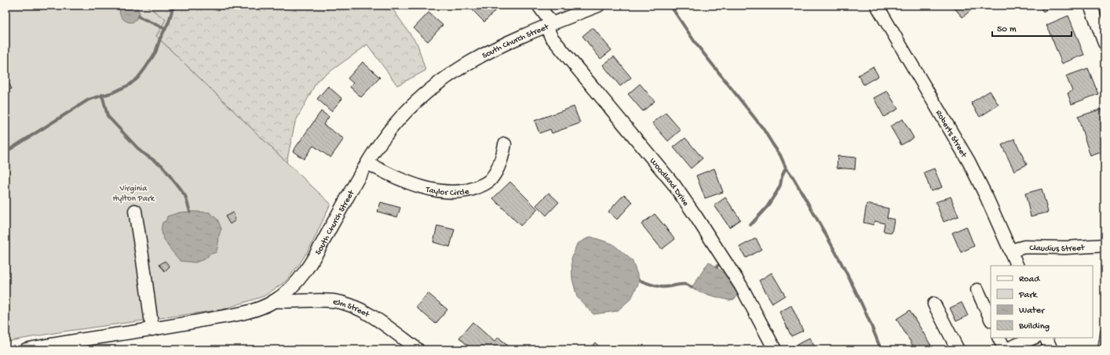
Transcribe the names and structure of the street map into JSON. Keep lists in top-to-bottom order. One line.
{"streets":{"street":["South Church Street","Roberts Street","Woodland Drive","Taylor Circle","Claudius Street","Elm Street"]},"crossings":[["South Church Street","Woodland Drive"],["South Church Street","Taylor Circle"],["South Church Street","Elm Street"],["Roberts Street","Claudius Street"]],"parks":["Virginia Hylton Park"],"legend":["Road","Park","Water","Building"],"scale_bar":"50 m"}
